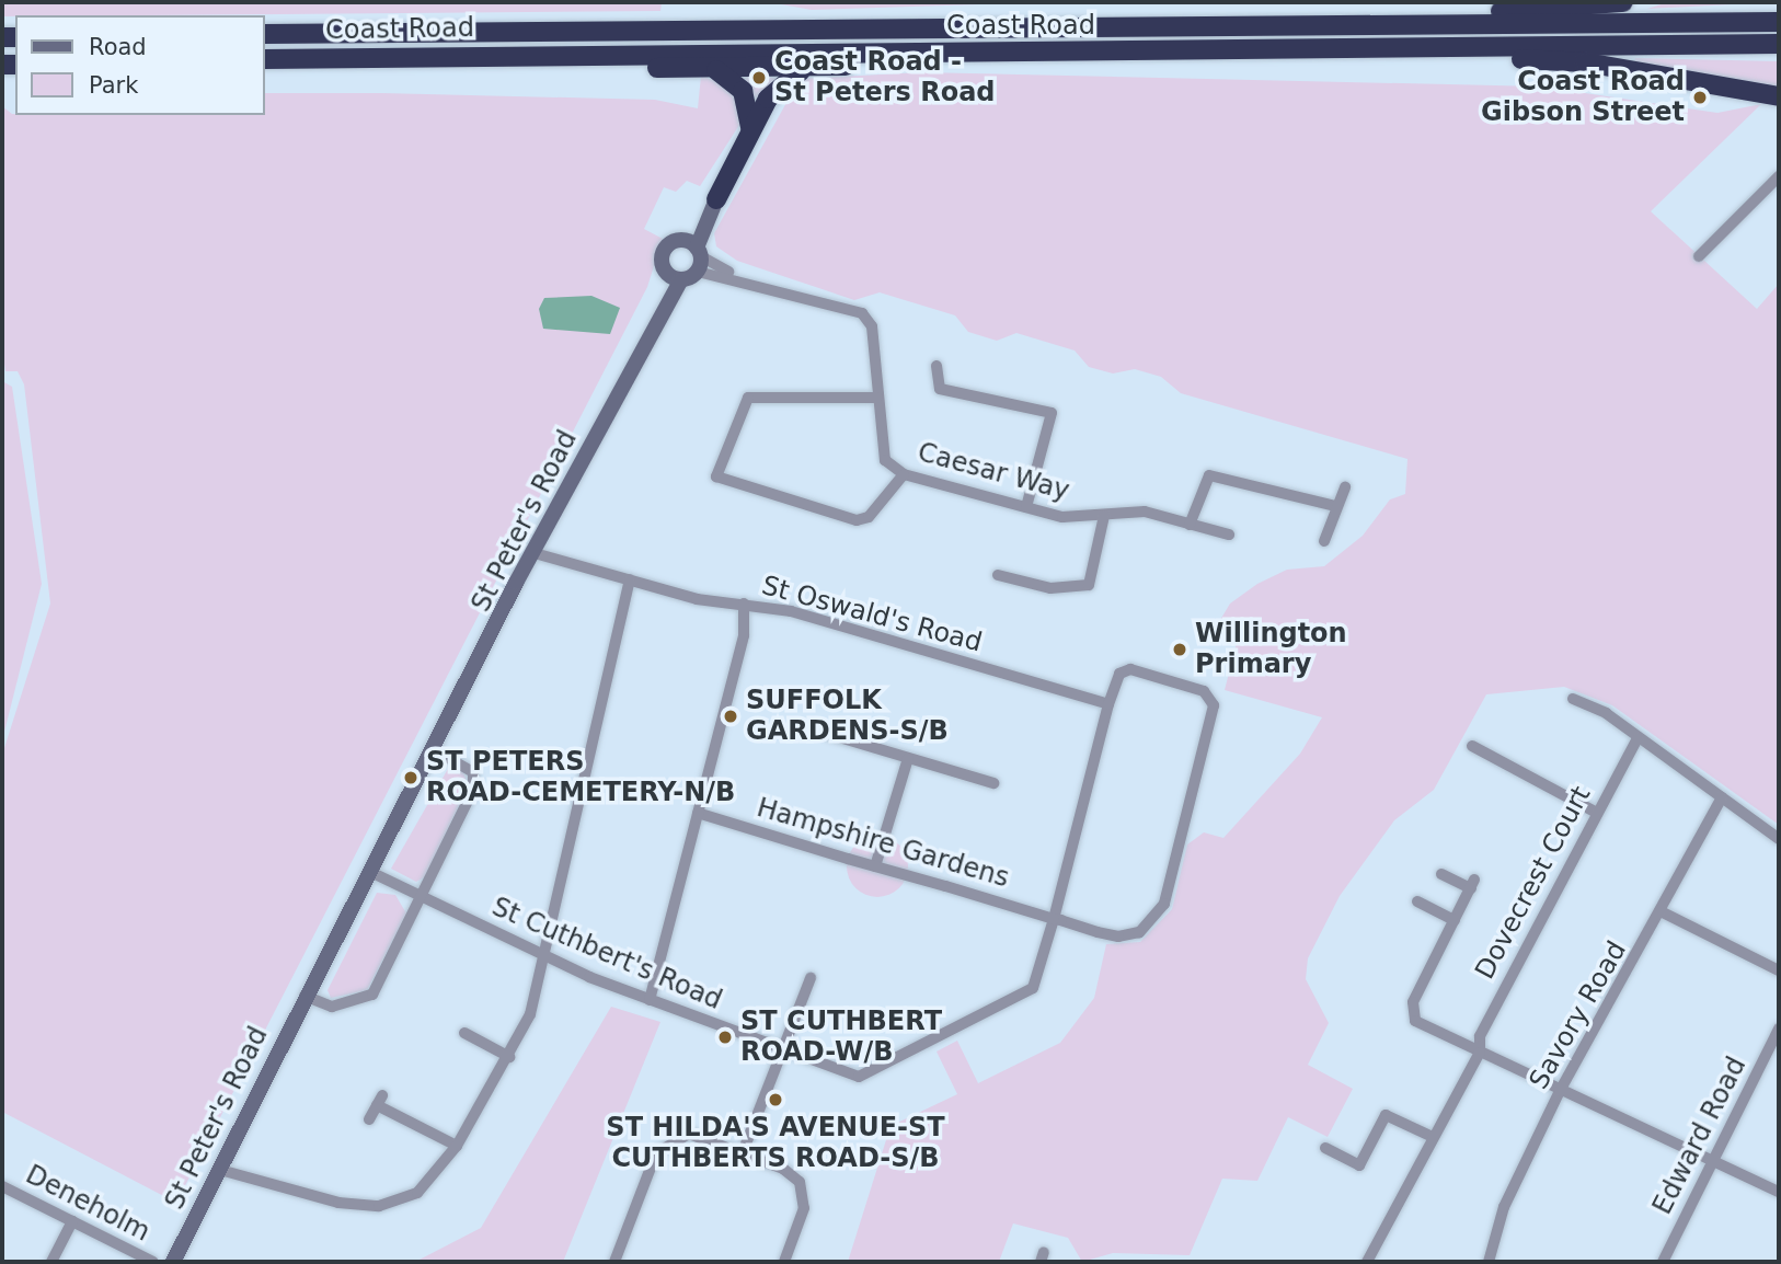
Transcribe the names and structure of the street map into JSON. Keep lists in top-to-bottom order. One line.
{"streets":{"highway":["Coast Road"],"street":["Caesar Way","St Peter's Road","St Oswald's Road","Hampshire Gardens","Dovecrest Court","St Cuthbert's Road","Savory Road","Edward Road","Deneholm"]},"crossings":[["Caesar Way","St Peter's Road"],["St Peter's Road","St Oswald's Road"],["St Peter's Road","St Cuthbert's Road"],["St Oswald's Road","St Cuthbert's Road"],["Hampshire Gardens","St Cuthbert's Road"]],"places":["Coast Road - St Peters Road","Coast Road Gibson Street","Willington Primary","SUFFOLK GARDENS-S/B","ST PETERS ROAD-CEMETERY-N/B","ST CUTHBERT ROAD-W/B","ST HILDA'S AVENUE-ST CUTHBERTS ROAD-S/B"],"legend":["Road","Park"]}
